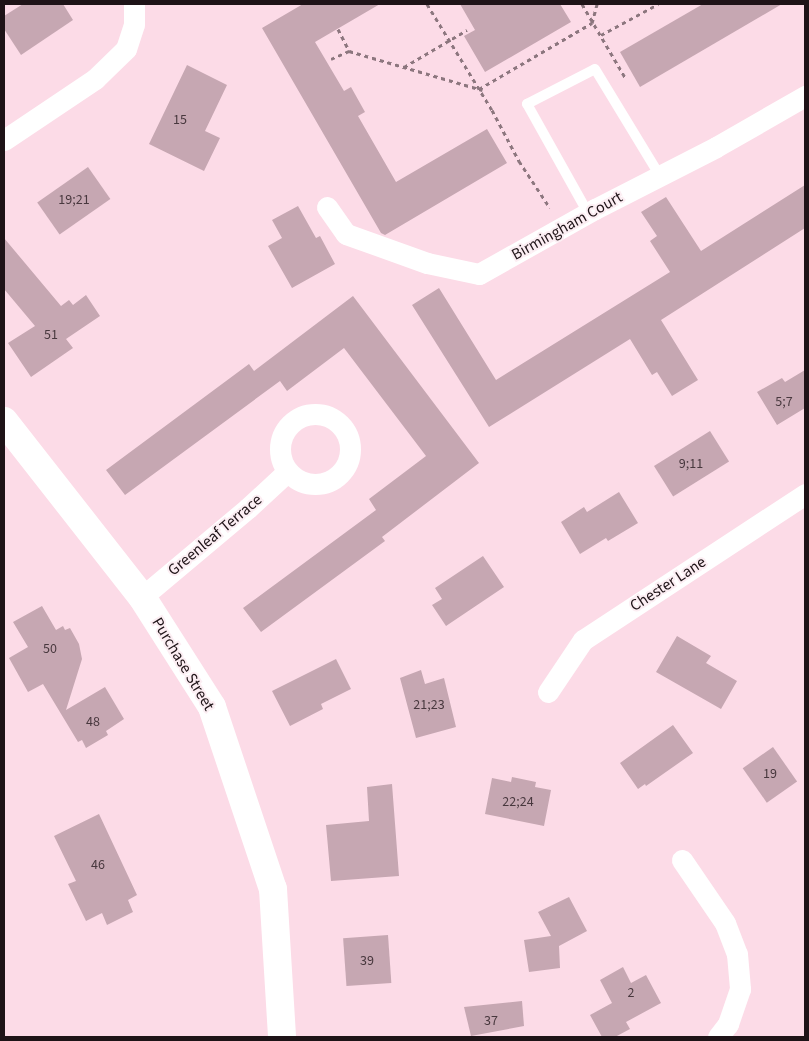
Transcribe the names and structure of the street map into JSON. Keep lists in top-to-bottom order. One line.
{"streets":{"main road":["Purchase Street"],"street":["Birmingham Court","Greenleaf Terrace","Chester Lane"]},"crossings":[["Greenleaf Terrace","Purchase Street"]],"house_numbers":["15","19;21","51","5;7","9;11","50","21;23","48","19","22;24","46","39","2","37"]}
